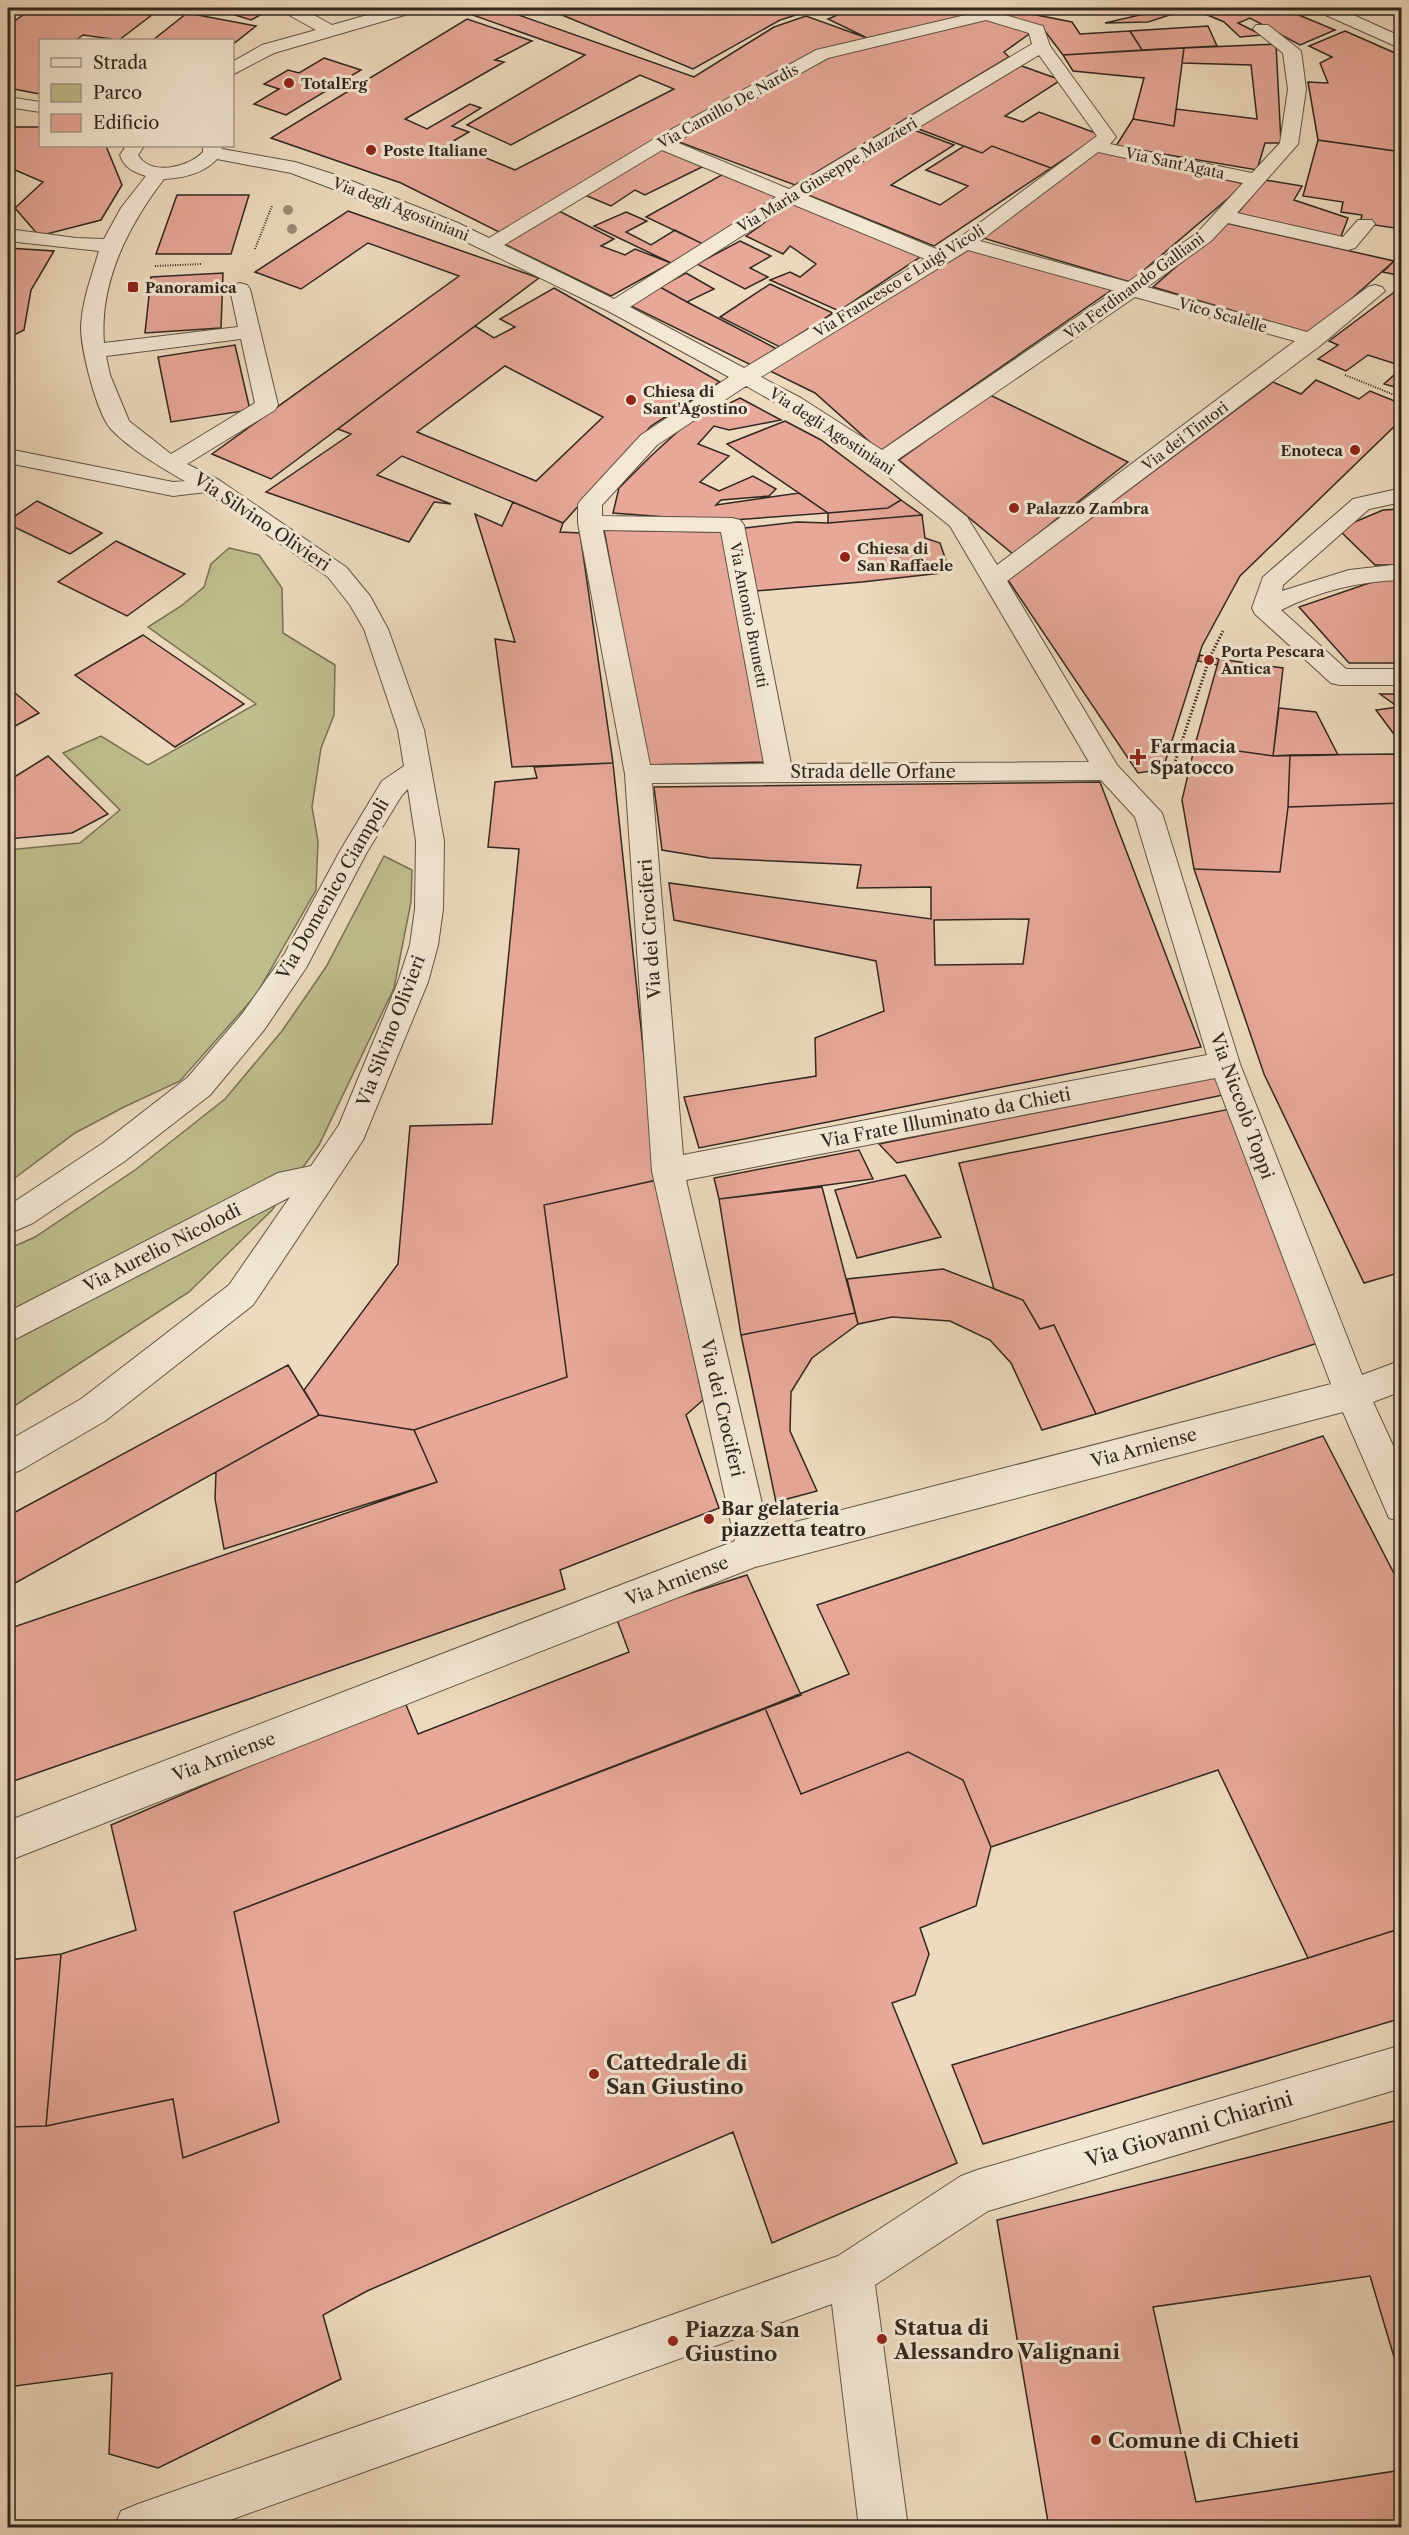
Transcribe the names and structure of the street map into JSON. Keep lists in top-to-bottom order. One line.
{"streets":{"street":["Via Camillo De Nardis","Via Sant'Agata","Via Maria Giuseppe Mazzieri","Via degli Agostiniani","Via Francesco e Luigi Vicoli","Via Ferdinando Galliani","Vico Scalelle","Via dei Tintori","Via Silvino Olivieri","Via Antonio Brunetti","Strada delle Orfane","Via Domenico Ciampoli","Via dei Crociferi","Via Niccolò Toppi","Via Frate Illuminato da Chieti","Via Aurelio Nicolodi","Via Arniense","Via Giovanni Chiarini"]},"crossings":[["Via Camillo De Nardis","Via Maria Giuseppe Mazzieri"],["Via Camillo De Nardis","Via degli Agostiniani"],["Via Sant'Agata","Via Francesco e Luigi Vicoli"],["Via Sant'Agata","Via Ferdinando Galliani"],["Via Maria Giuseppe Mazzieri","Via degli Agostiniani"],["Via degli Agostiniani","Via Francesco e Luigi Vicoli"],["Via degli Agostiniani","Via Ferdinando Galliani"],["Via degli Agostiniani","Via dei Tintori"],["Via degli Agostiniani","Strada delle Orfane"],["Via degli Agostiniani","Via dei Crociferi"],["Via degli Agostiniani","Via Niccolò Toppi"],["Via Francesco e Luigi Vicoli","Vico Scalelle"],["Via Francesco e Luigi Vicoli","Via dei Crociferi"],["Via Ferdinando Galliani","Vico Scalelle"],["Vico Scalelle","Via dei Tintori"],["Via Silvino Olivieri","Via Domenico Ciampoli"],["Via Silvino Olivieri","Via Aurelio Nicolodi"],["Via Antonio Brunetti","Strada delle Orfane"],["Via Antonio Brunetti","Via dei Crociferi"],["Strada delle Orfane","Via dei Crociferi"],["Via dei Crociferi","Via Frate Illuminato da Chieti"],["Via dei Crociferi","Via Arniense"],["Via Niccolò Toppi","Via Frate Illuminato da Chieti"],["Via Niccolò Toppi","Via Arniense"]],"places":{"other":["TotalErg","Poste Italiane","Chiesa di Sant'Agostino","Enoteca","Palazzo Zambra","Chiesa di San Raffaele","Porta Pescara Antica","Bar gelateria piazzetta teatro","Cattedrale di San Giustino","Statua di Alessandro Valignani","Piazza San Giustino","Comune di Chieti"],"transit":["Panoramica"],"health":["Farmacia Spatocco"]},"legend":["Strada","Parco","Edificio"]}
